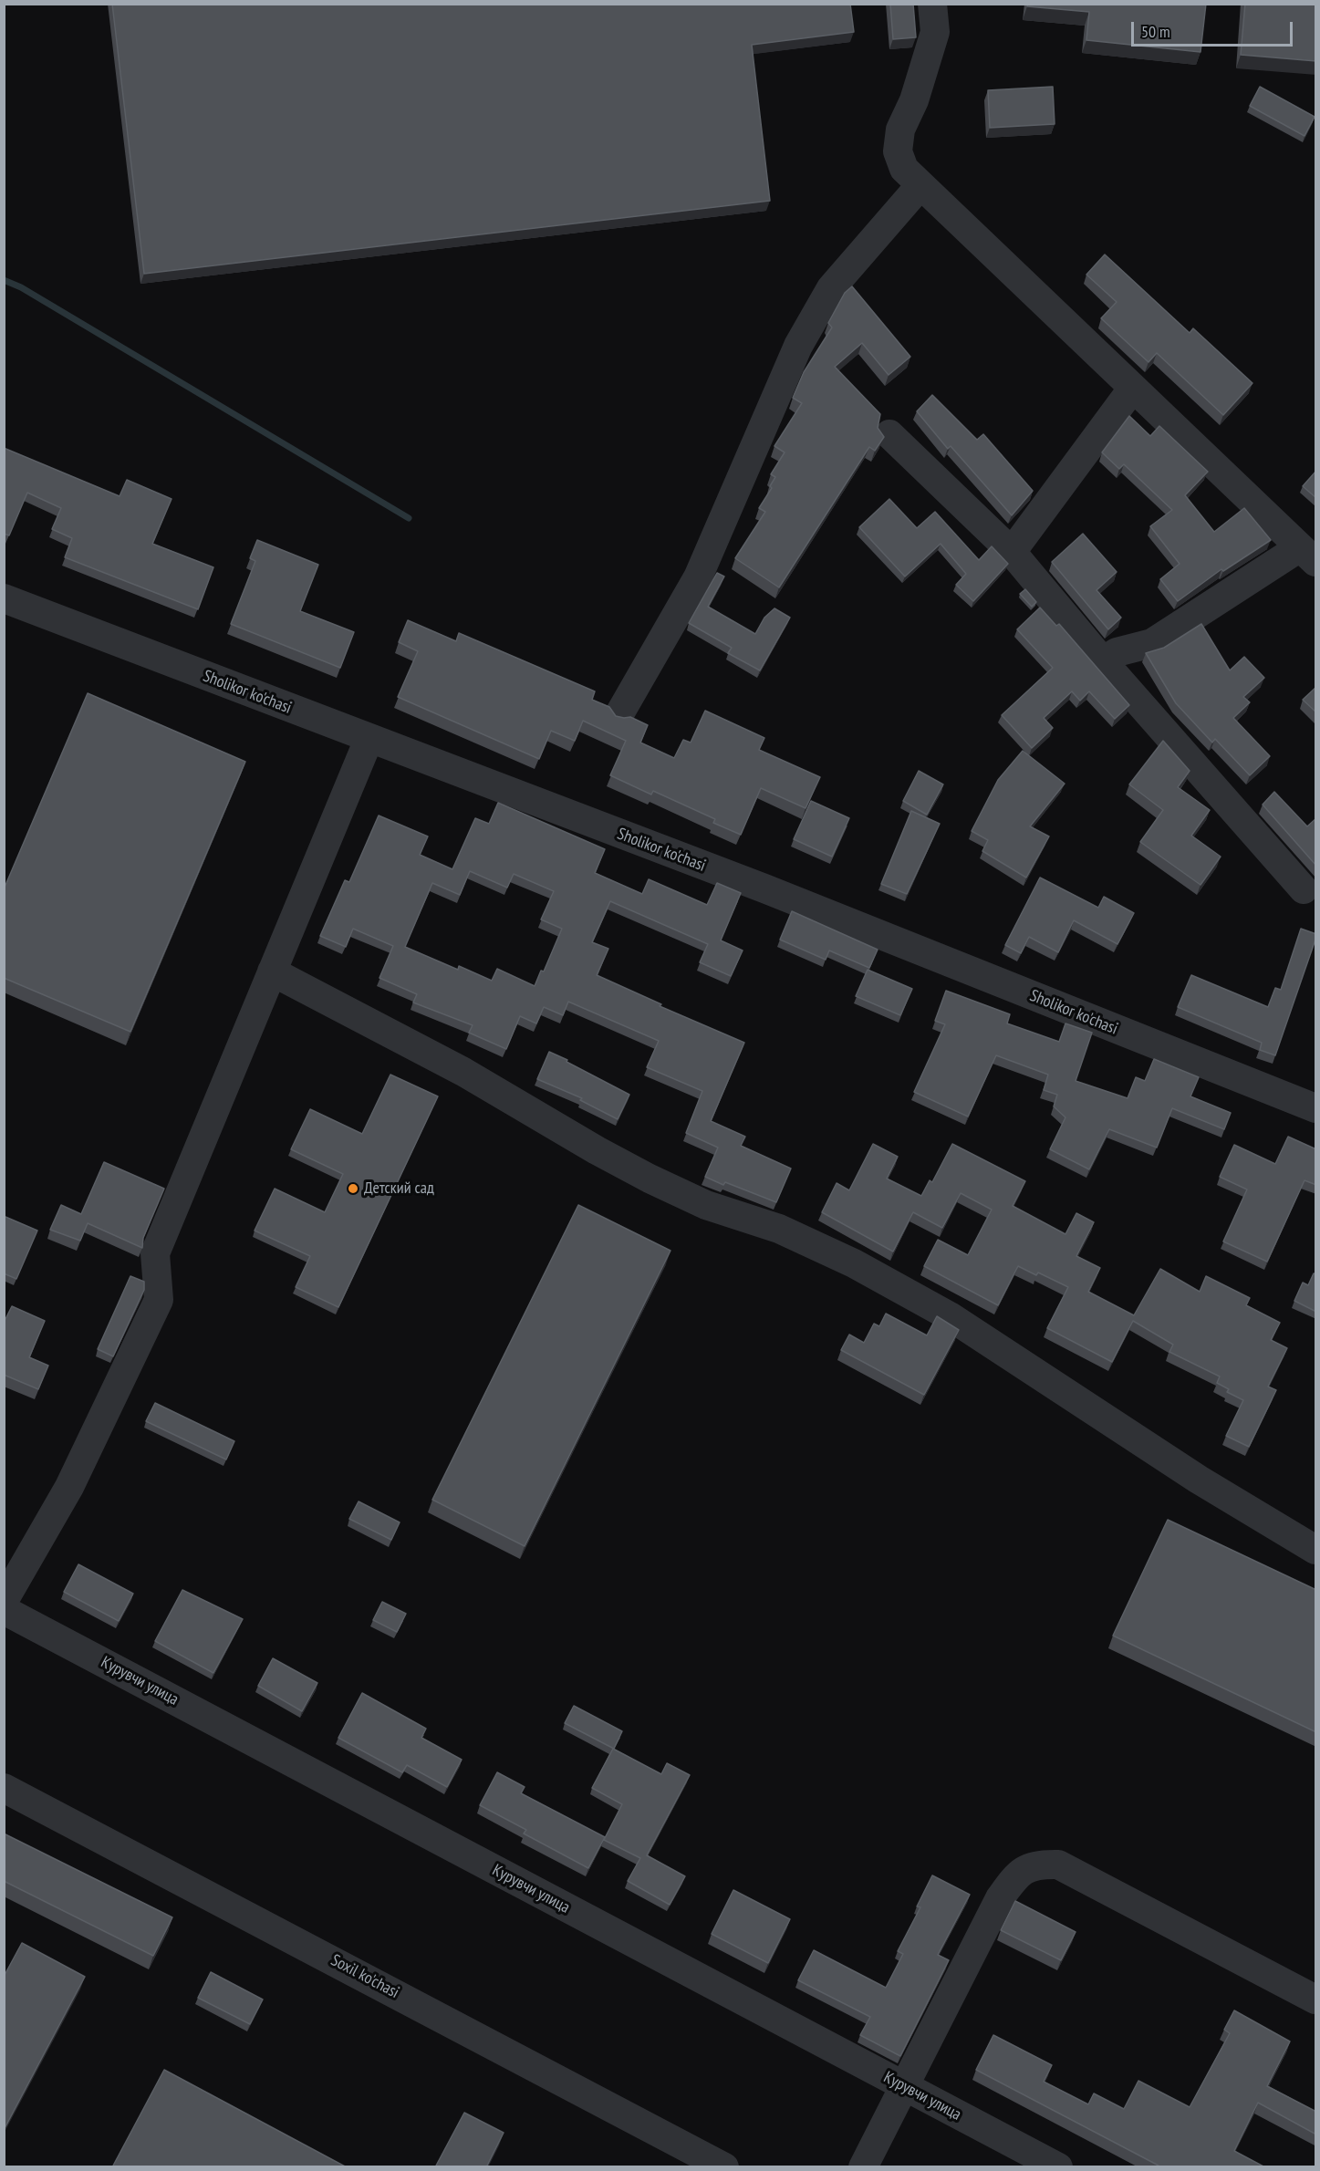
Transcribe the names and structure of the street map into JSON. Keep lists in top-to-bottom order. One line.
{"streets":{"street":["Sholikor ko'chasi","Курувчи улица","Soxil ko'chasi"]},"places":["Детский сад"],"scale_bar":"50 m"}
